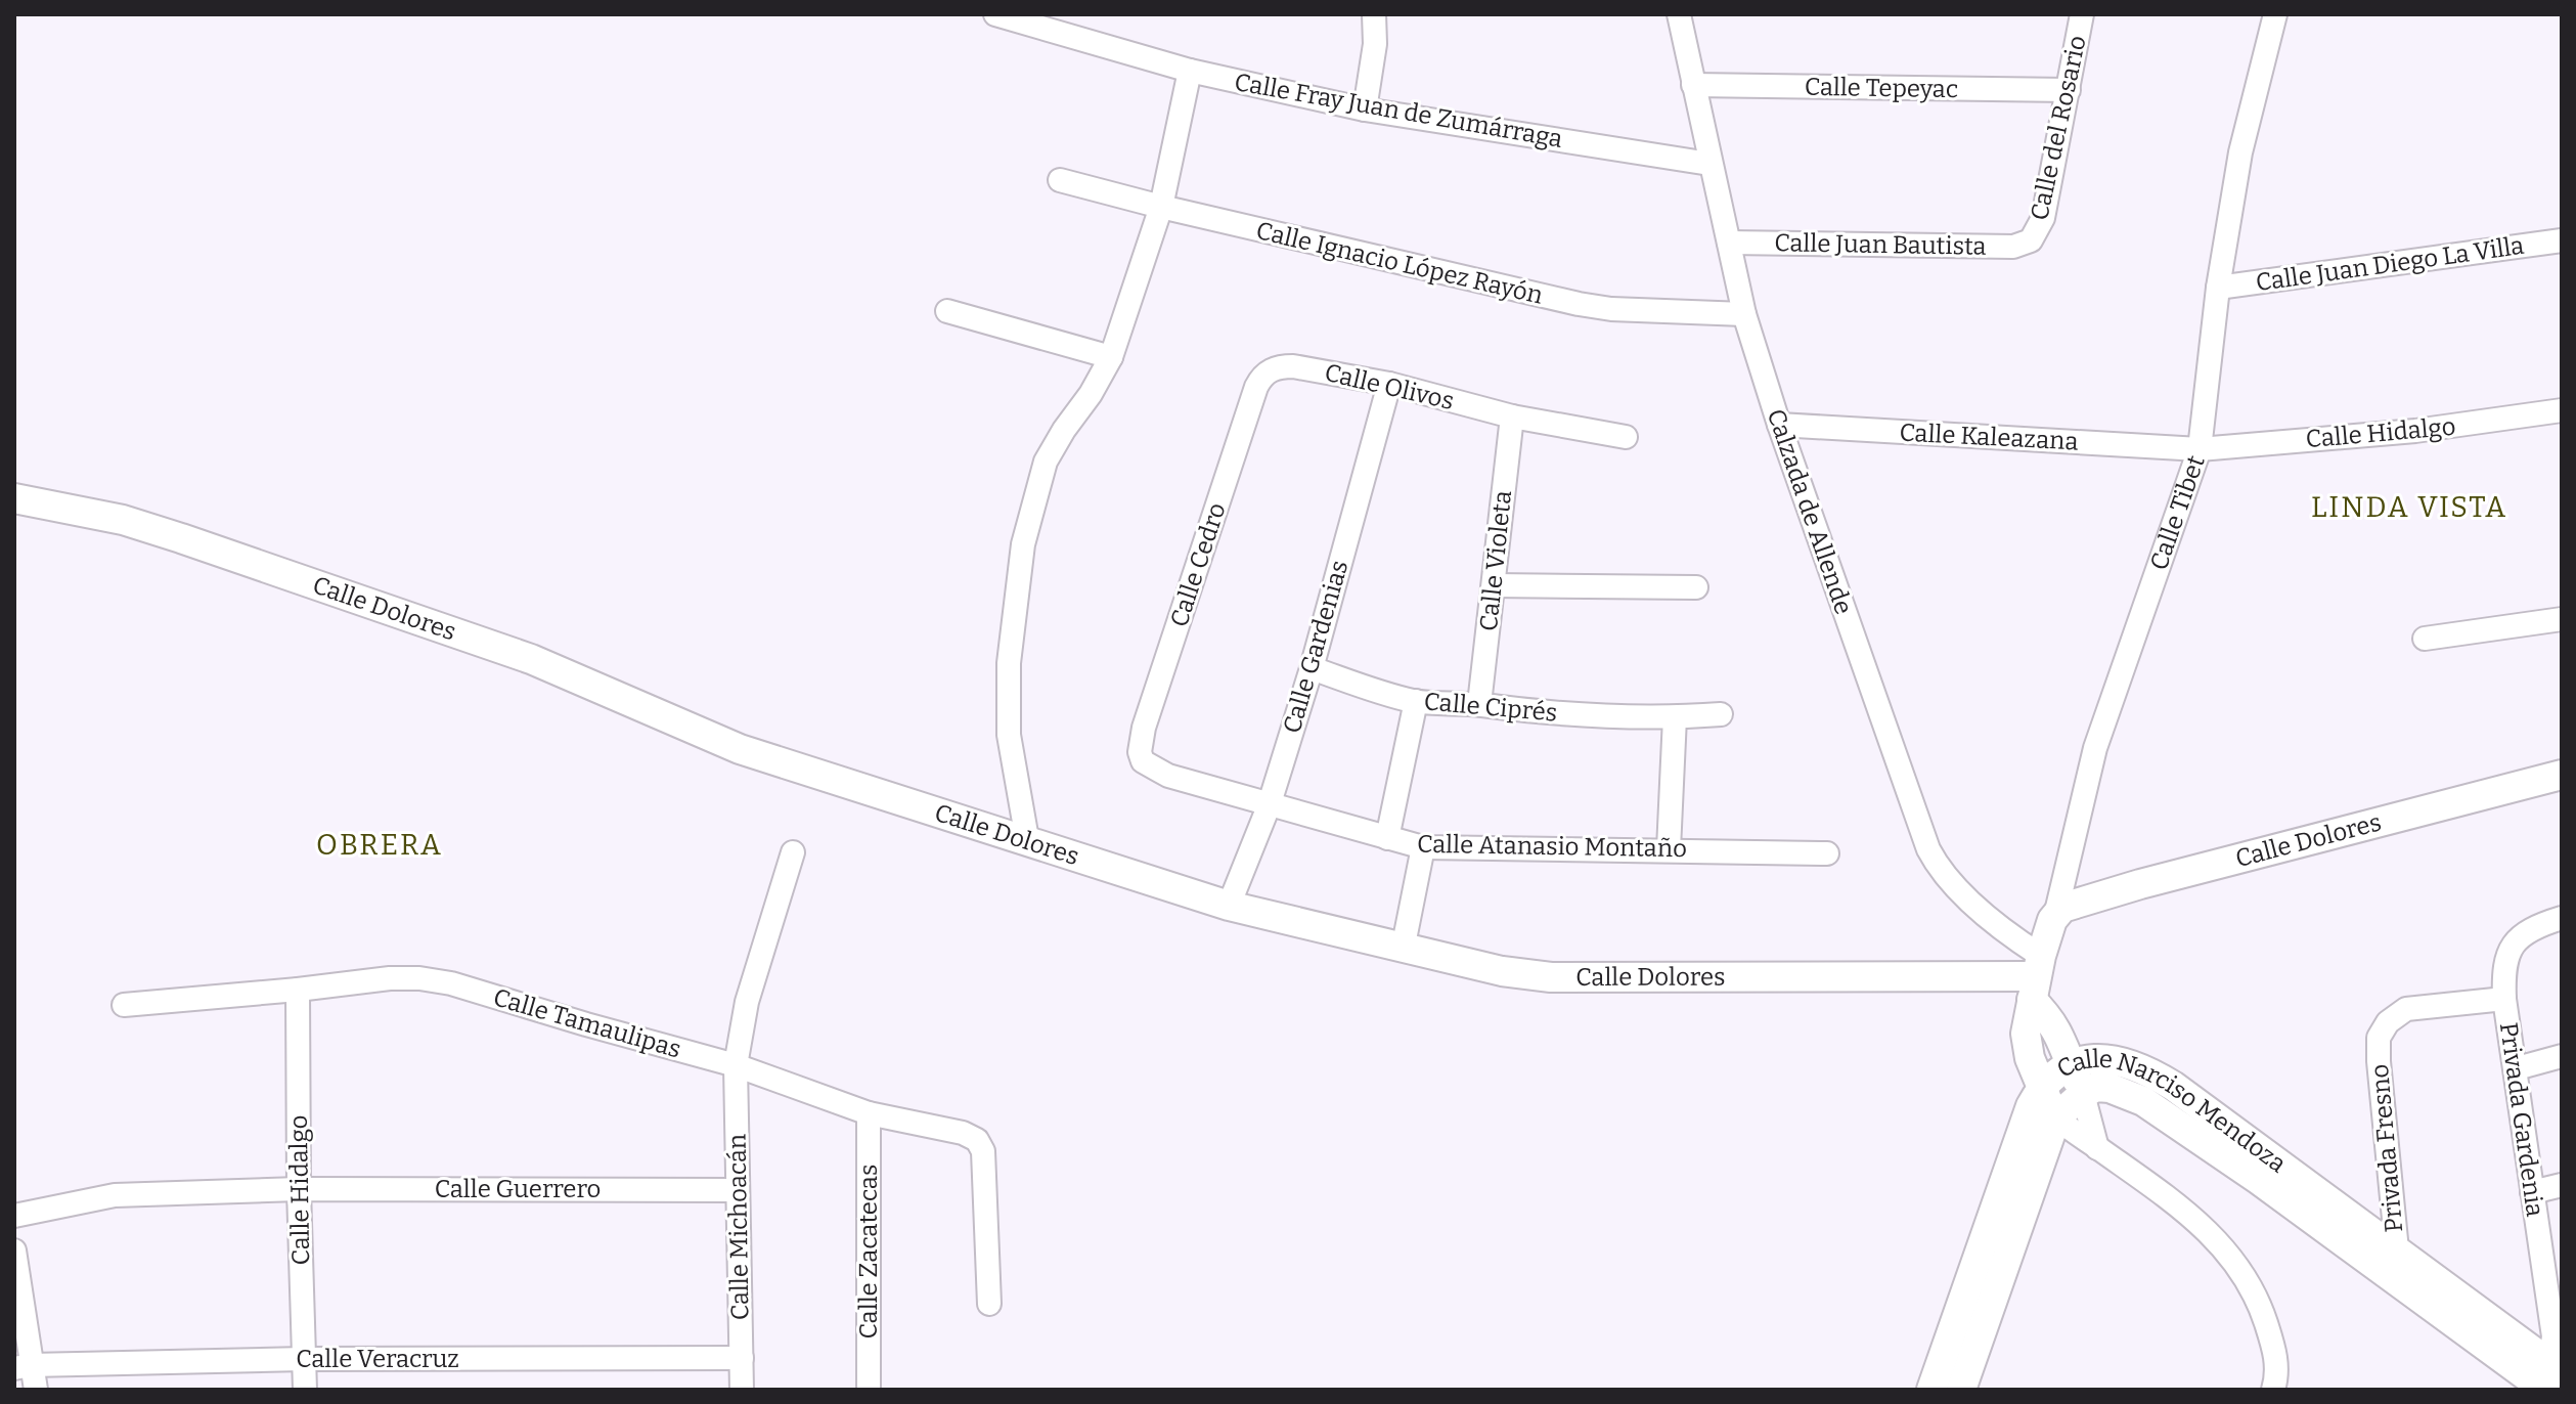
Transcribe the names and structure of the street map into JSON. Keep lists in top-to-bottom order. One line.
{"streets":{"street":["Calle Tepeyac","Calle Fray Juan de Zumárraga","Calle del Rosario","Calle Juan Bautista","Calle Ignacio López Rayón","Calle Juan Diego La Villa","Calle Olivos","Calle Hidalgo","Calle Kaleazana","Calzada de Allende","Calle Tibet","Calle Violeta","Calle Cedro","Calle Dolores","Calle Gardenias","Calle Ciprés","Calle Atanasio Montaño","Calle Tamaulipas","Privada Gardenia","Calle Narciso Mendoza","Privada Fresno","Calle Guerrero","Calle Michoacán","Calle Zacatecas","Calle Veracruz"]},"crossings":[["Calle Tepeyac","Calle del Rosario"],["Calle Tepeyac","Calzada de Allende"],["Calle Fray Juan de Zumárraga","Calzada de Allende"],["Calle del Rosario","Calle Juan Bautista"],["Calle Juan Bautista","Calzada de Allende"],["Calle Ignacio López Rayón","Calzada de Allende"],["Calle Juan Diego La Villa","Calle Tibet"],["Calle Olivos","Calle Violeta"],["Calle Olivos","Calle Cedro"],["Calle Olivos","Calle Gardenias"],["Calle Hidalgo","Calle Kaleazana"],["Calle Hidalgo","Calle Tibet"],["Calle Hidalgo","Calle Tamaulipas"],["Calle Hidalgo","Calle Guerrero"],["Calle Hidalgo","Calle Veracruz"],["Calle Kaleazana","Calzada de Allende"],["Calle Kaleazana","Calle Tibet"],["Calzada de Allende","Calle Tibet"],["Calzada de Allende","Calle Dolores"],["Calle Tibet","Calle Dolores"],["Calle Tibet","Calle Narciso Mendoza"],["Calle Violeta","Calle Ciprés"],["Calle Cedro","Calle Atanasio Montaño"],["Calle Dolores","Calle Gardenias"],["Calle Gardenias","Calle Ciprés"],["Calle Gardenias","Calle Atanasio Montaño"],["Calle Tamaulipas","Calle Michoacán"],["Calle Tamaulipas","Calle Zacatecas"],["Privada Gardenia","Calle Narciso Mendoza"],["Privada Gardenia","Privada Fresno"],["Calle Narciso Mendoza","Privada Fresno"],["Calle Guerrero","Calle Michoacán"],["Calle Michoacán","Calle Veracruz"]],"districts":["LINDA VISTA","OBRERA"]}
